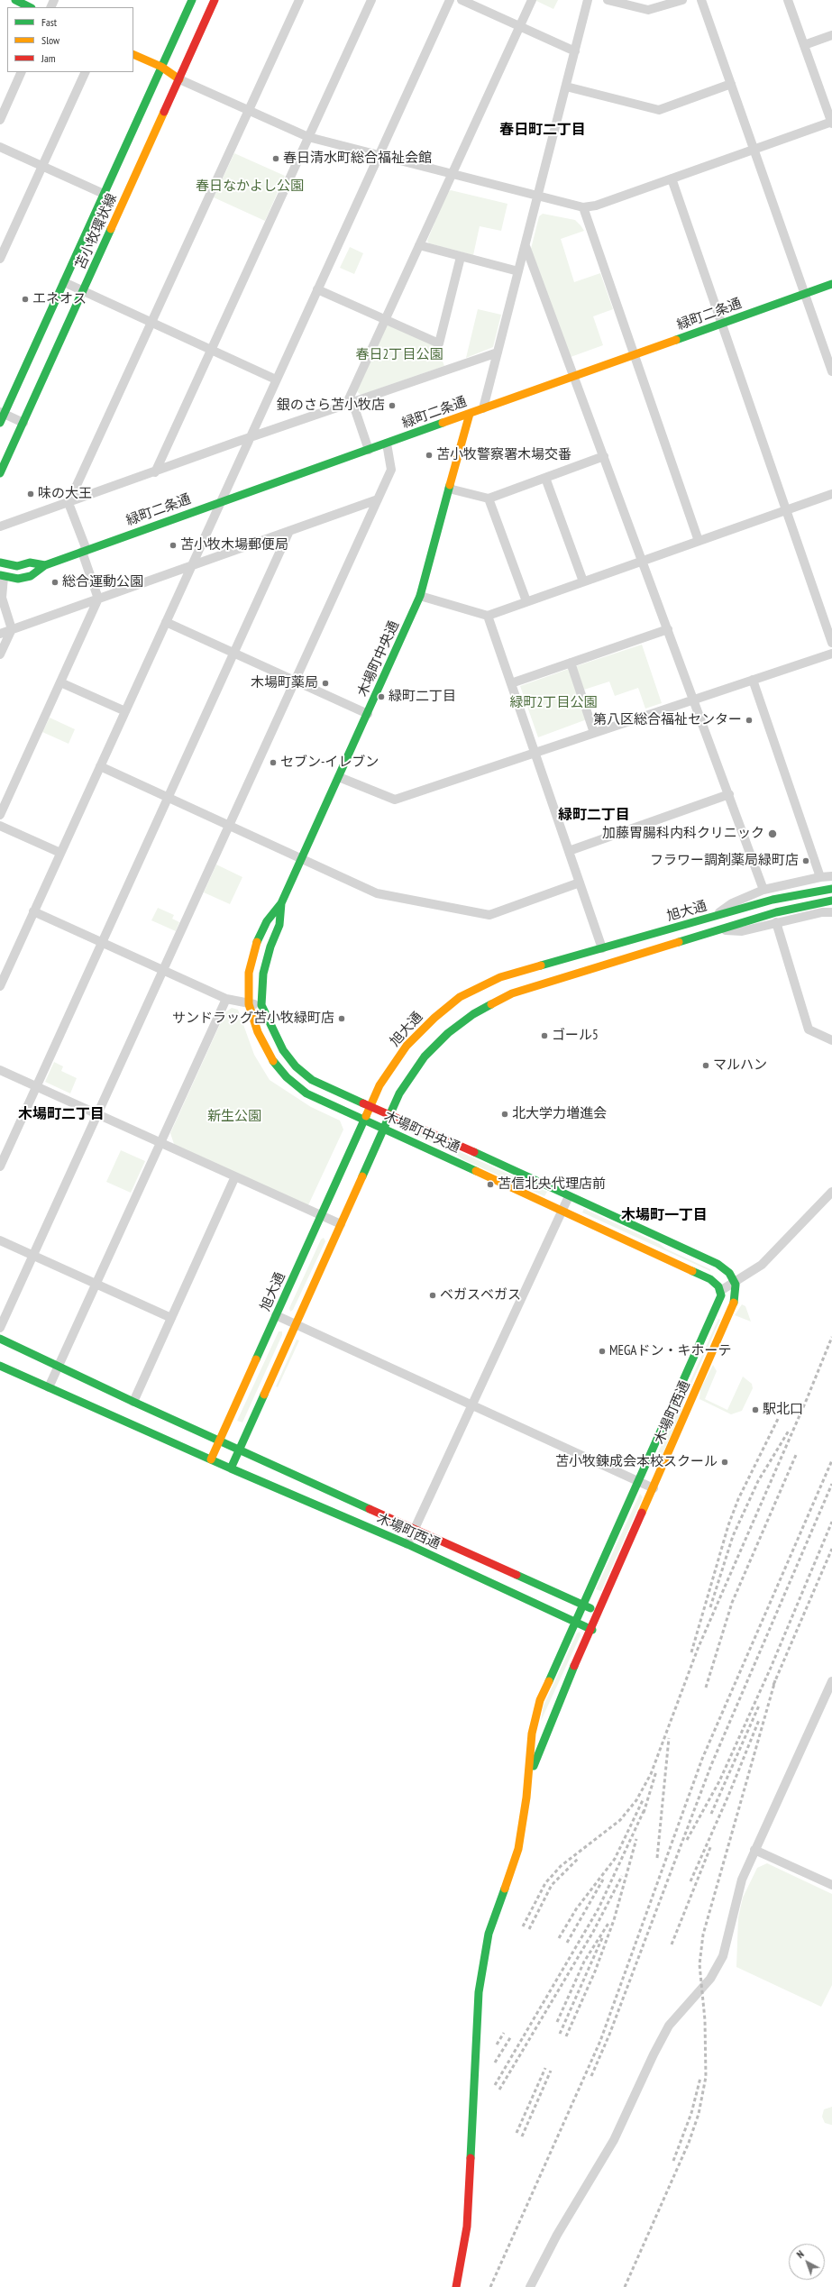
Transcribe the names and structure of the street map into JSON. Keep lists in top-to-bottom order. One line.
{"streets":{"street":["苫小牧環状線","緑町二条通","木場町中央通","旭大通","木場町西通"]},"crossings":[["緑町二条通","木場町中央通"],["木場町中央通","旭大通"],["木場町中央通","木場町西通"],["旭大通","木場町西通"]],"districts":["春日町二丁目","緑町二丁目","木場町二丁目","木場町一丁目"],"parks":["春日なかよし公園","春日2丁目公園","緑町2丁目公園","新生公園"],"places":["春日清水町総合福祉会館","エネオス","銀のさら苫小牧店","苫小牧警察署木場交番","味の大王","苫小牧木場郵便局","総合運動公園","木場町薬局","緑町二丁目","第八区総合福祉センター","セブン-イレブン","加藤胃腸科内科クリニック","フラワー調剤薬局緑町店","サンドラッグ苫小牧緑町店","ゴール5","マルハン","北大学力増進会","苫信北央代理店前","ベガスベガス","MEGAドン・キホーテ","駅北口","苫小牧錬成会本校スクール"],"legend":["Fast","Slow","Jam"],"north":"top left"}
